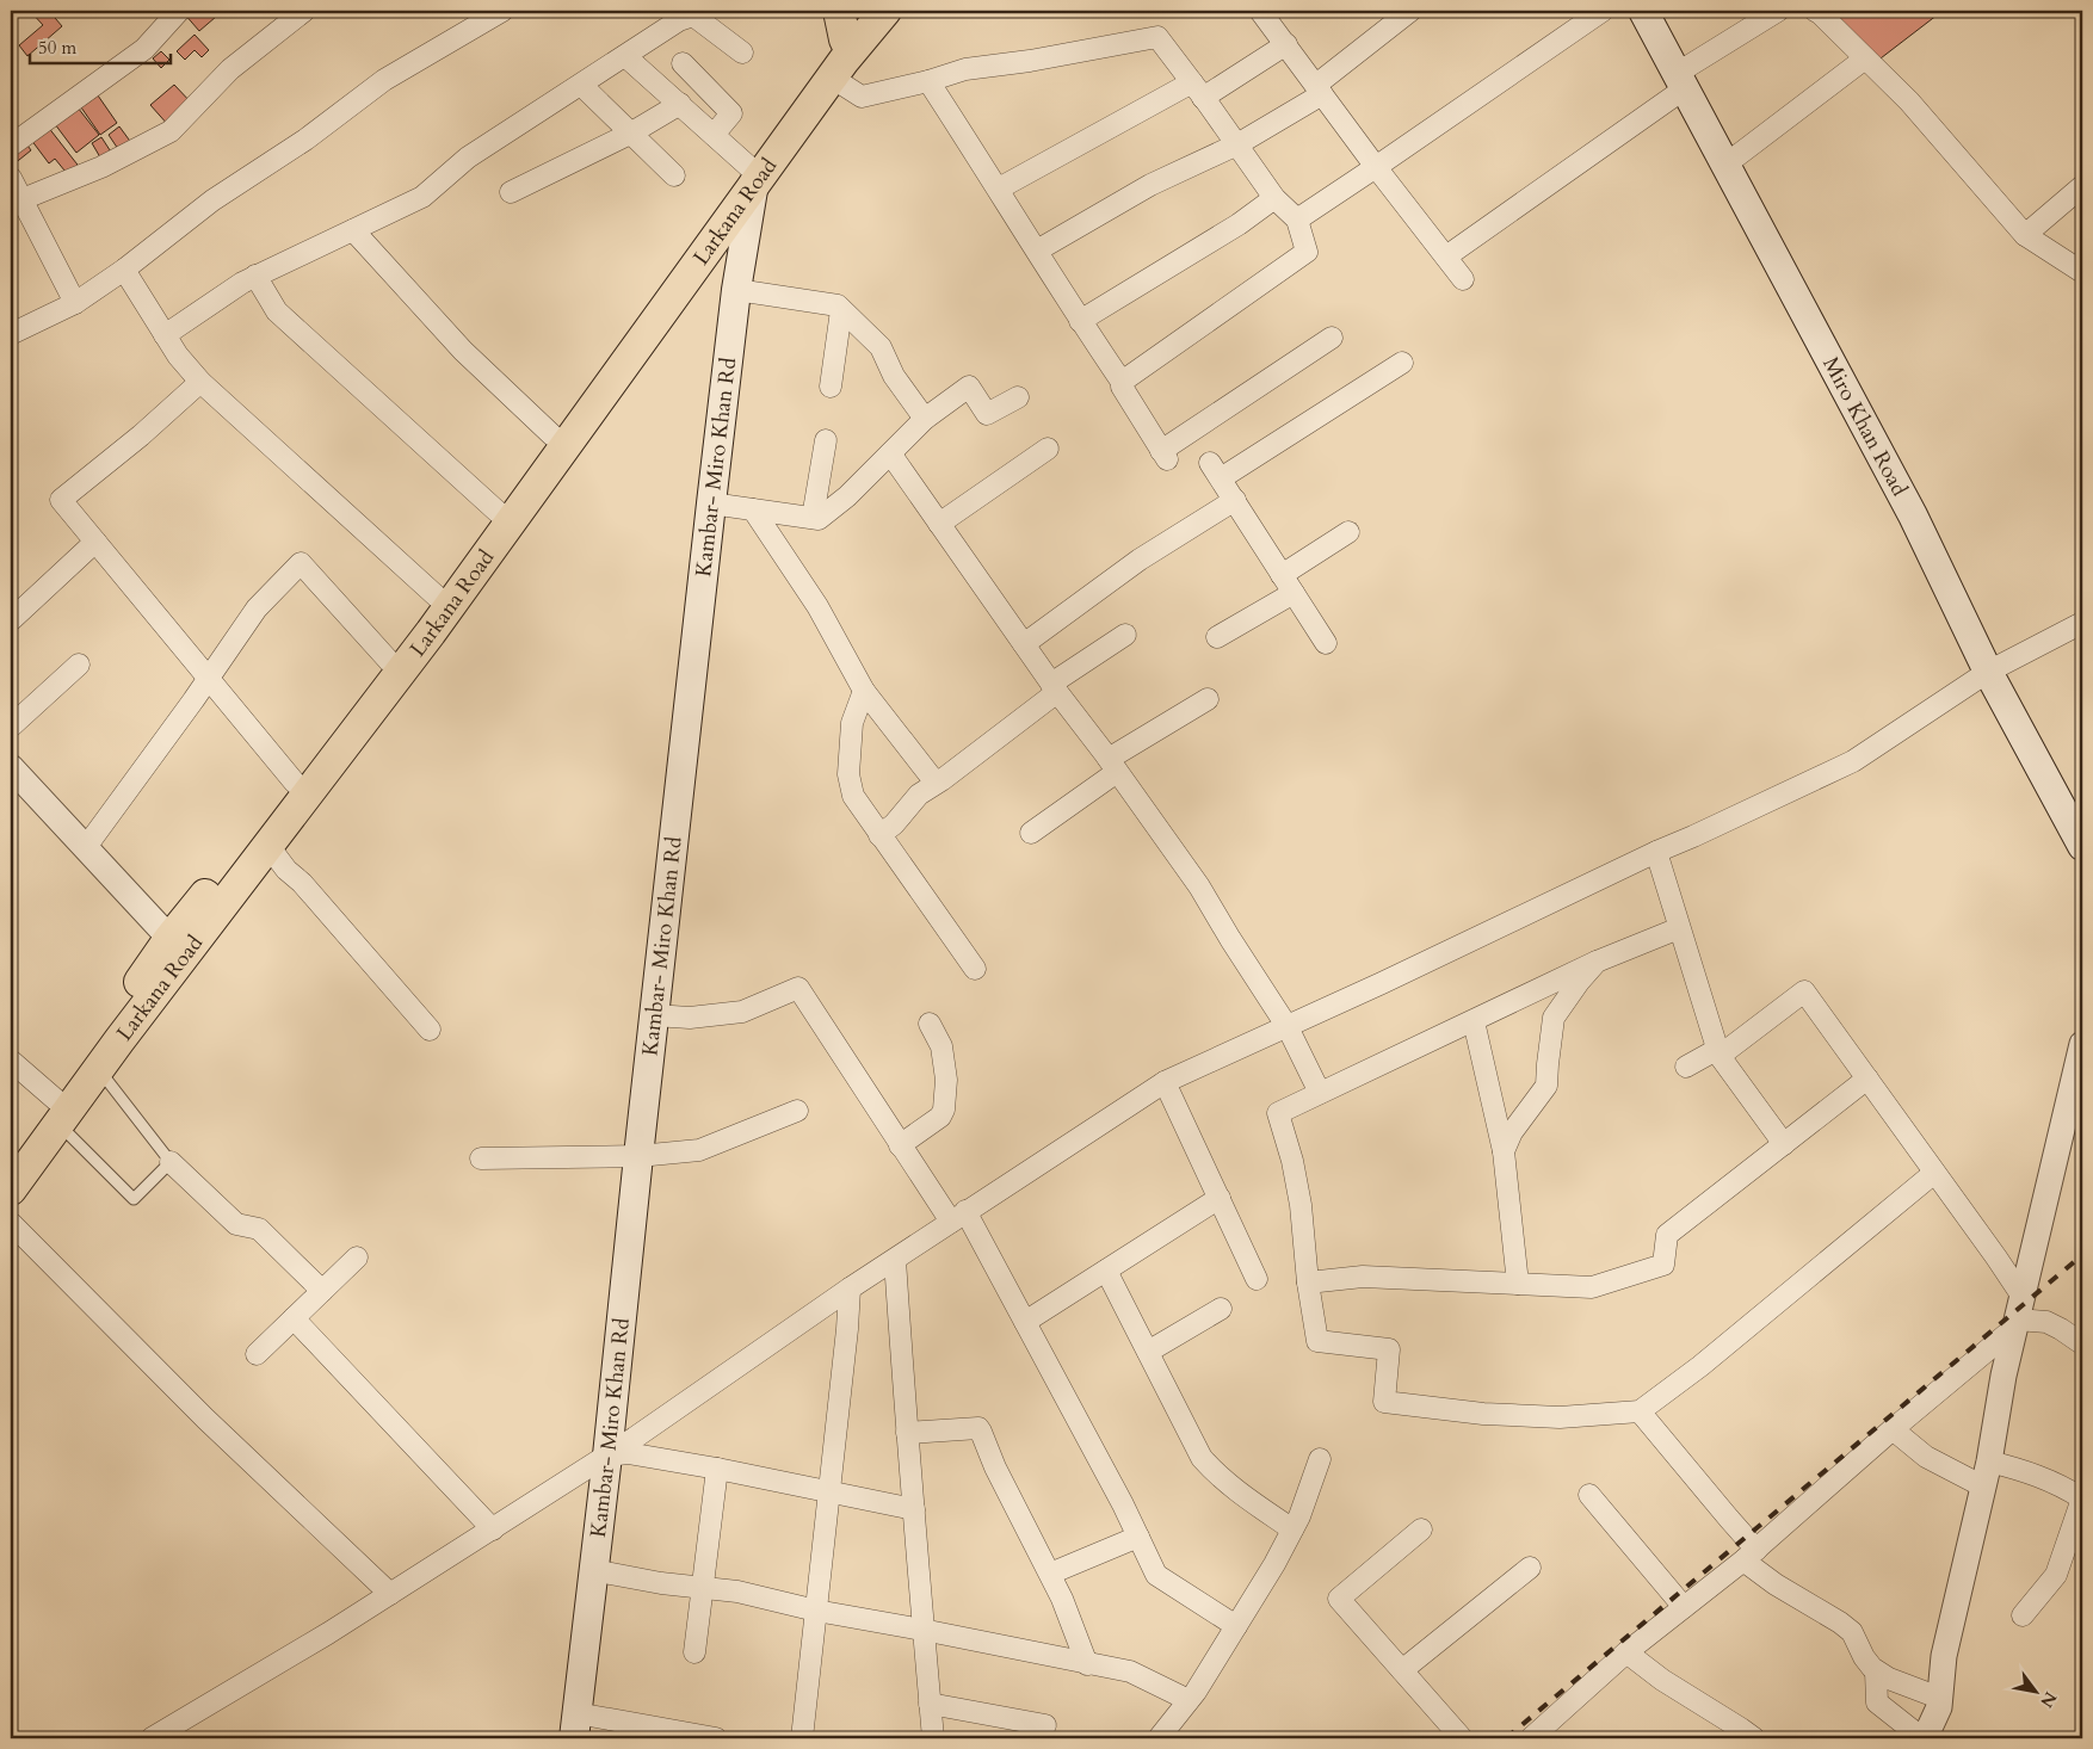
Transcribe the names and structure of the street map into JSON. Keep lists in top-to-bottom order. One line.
{"streets":{"main road":["Larkana Road","Miro Khan Road","Kambar- Miro Khan Rd"]},"crossings":[["Larkana Road","Kambar- Miro Khan Rd"]],"scale_bar":"50 m","north":"bottom right"}
